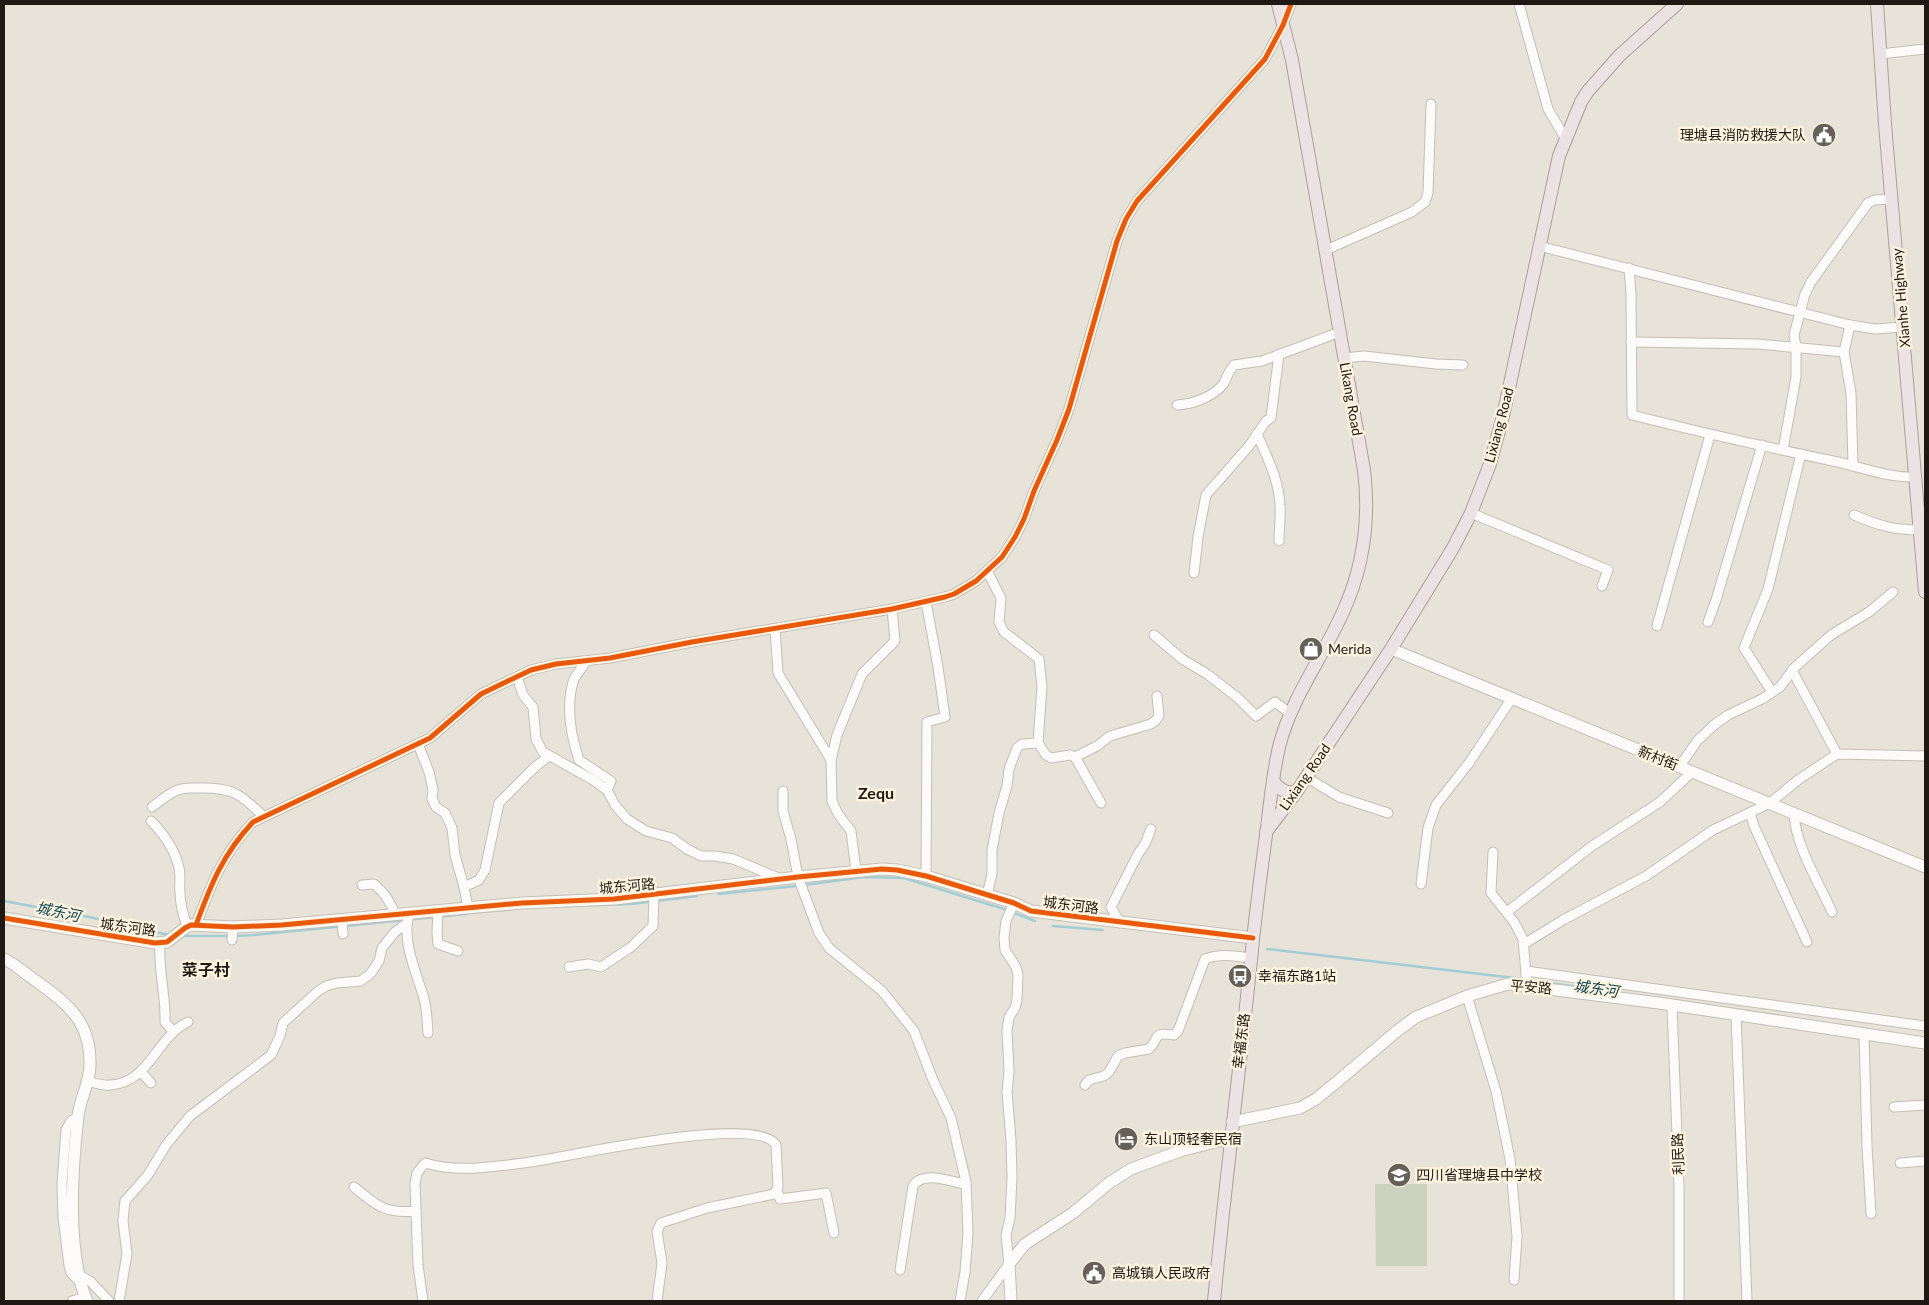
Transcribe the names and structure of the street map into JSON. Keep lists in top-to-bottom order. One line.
{"streets":{"main road":["Xianhe Highway","Likang Road","Lixiang Road","幸福东路"],"street":["新村街","城东河路","平安路","利民路"]},"crossings":[["Likang Road","幸福东路"],["Lixiang Road","新村街"],["Lixiang Road","幸福东路"],["城东河路","幸福东路"],["平安路","幸福东路"],["平安路","利民路"]],"districts":["Zequ","菜子村"],"water":["城东河"],"places":{"public building":["理塘县消防救援大队","高城镇人民政府"],"shop":["Merida"],"bus stop":["幸福东路1站"],"hotel":["东山顶轻奢民宿"],"school or university":["四川省理塘县中学校"]}}
